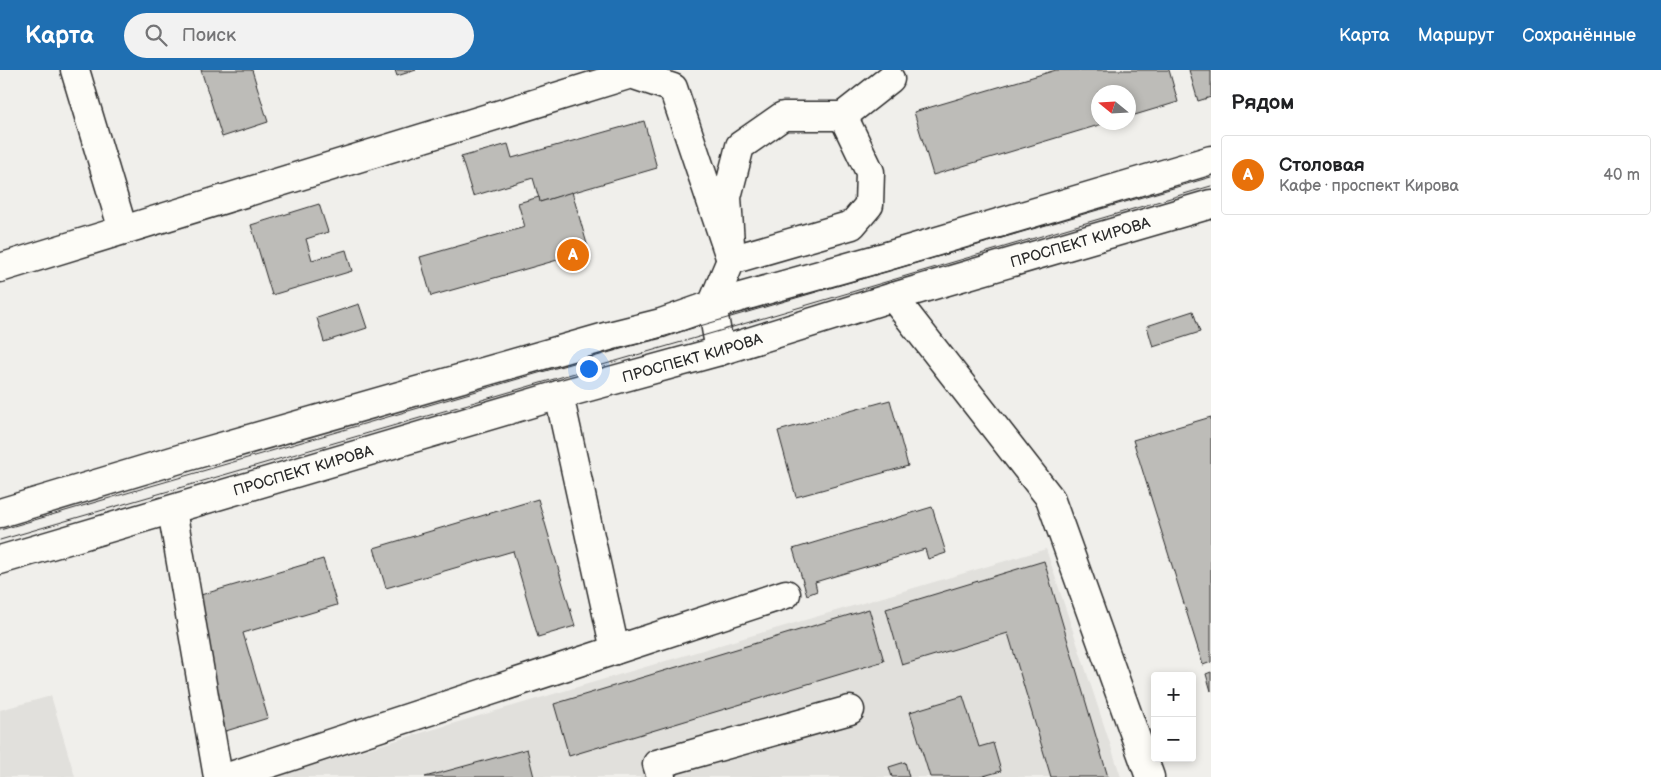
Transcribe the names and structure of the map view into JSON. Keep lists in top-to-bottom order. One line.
{"streets":{"main road":["ПРОСПЕКТ КИРОВА"]},"north":"left","page":{"header":"Карта","search":"Поиск","nav":["Карта","Маршрут","Сохранённые"],"heading":"Рядом","list":[{"mark":"A","name":"Столовая","note":"Кафе · проспект Кирова","value":"40 m"}],"pins":"A","map_buttons":["+","−"]}}
